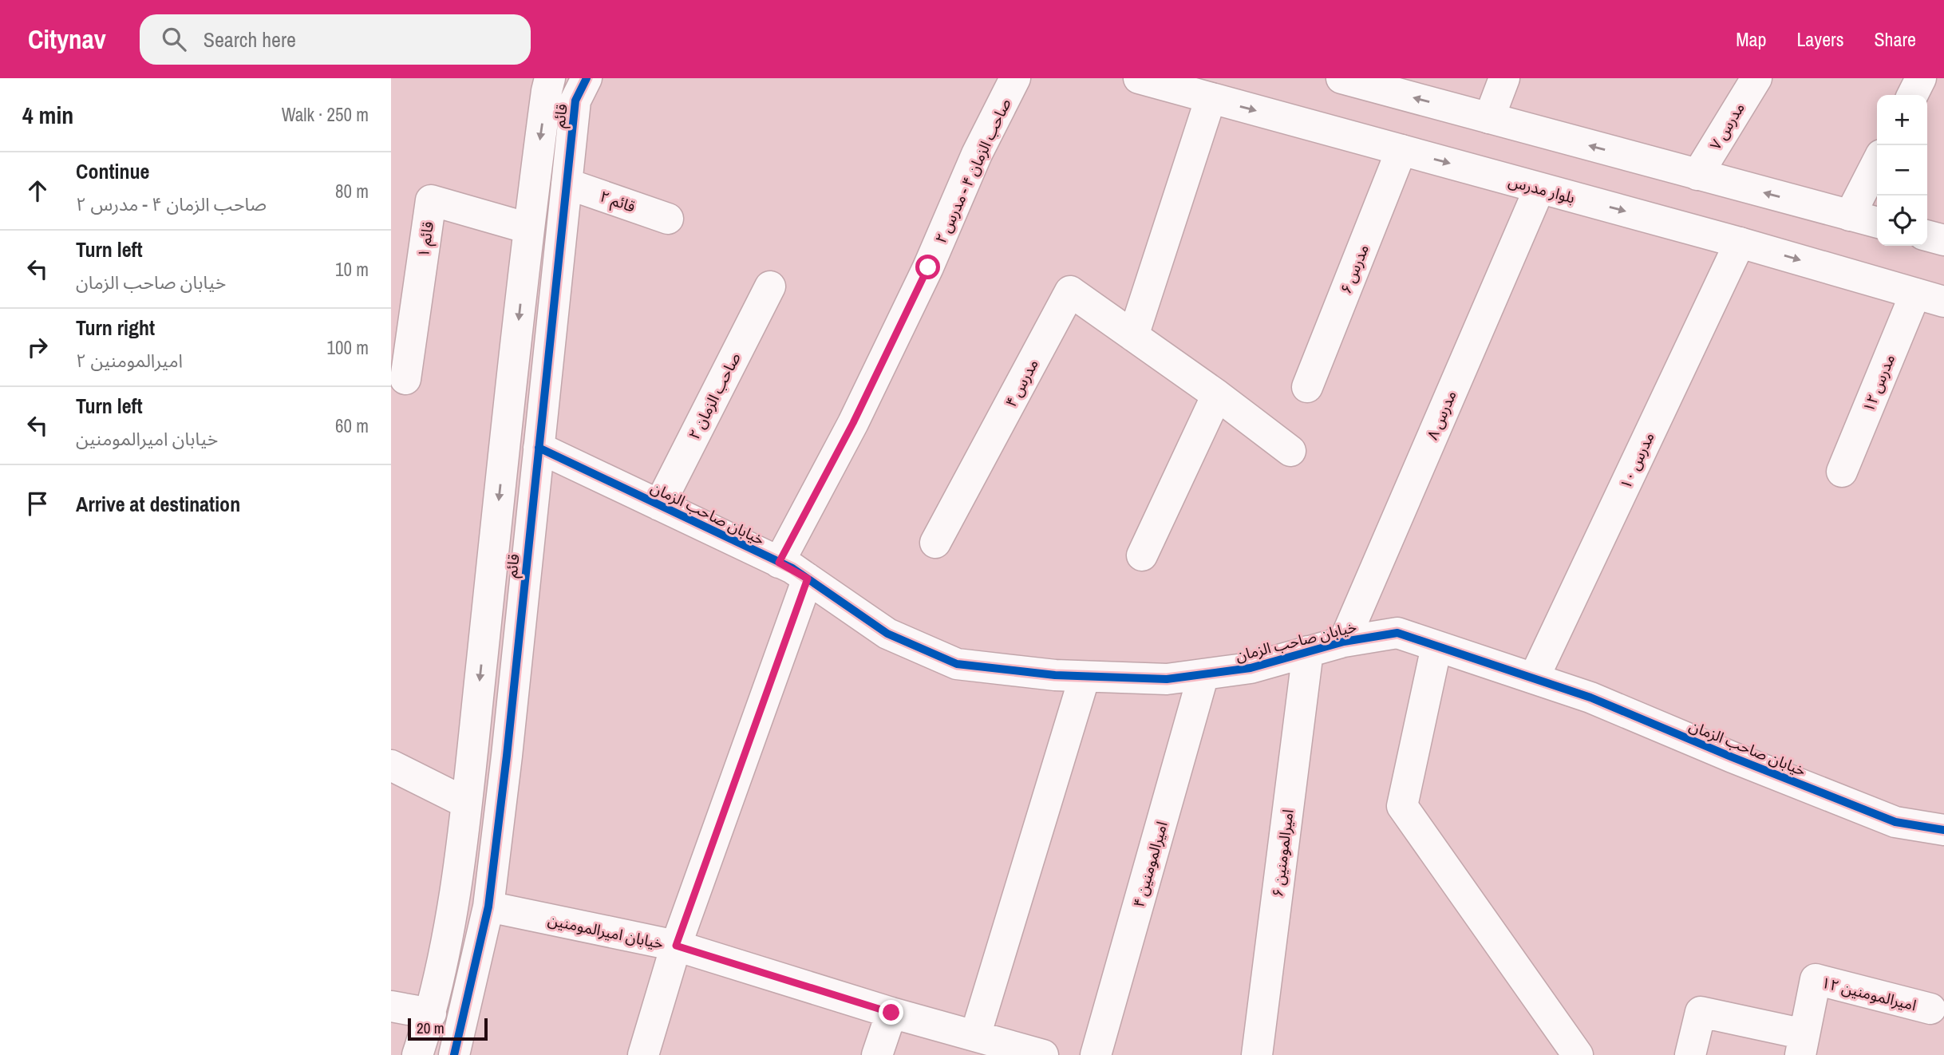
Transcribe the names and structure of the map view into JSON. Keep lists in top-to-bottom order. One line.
{"streets":{"street":["قائم","مدرس ۷","صاحب الزمان ۴ - مدرس ۲","بلوار مدرس","قائم ۲","قائم ۱","مدرس ۶","مدرس ۴","مدرس ۱۲","صاحب الزمان ۲","مدرس ۸","مدرس ۱۰","خیابان صاحب الزمان","امیرالمومنین ۶","امیرالمومنین ۴","خیابان امیرالمومنین","امیرالمومنین ۱۲"]},"crossings":[["قائم","قائم ۲"],["قائم","قائم ۱"],["قائم","خیابان صاحب الزمان"],["قائم","خیابان امیرالمومنین"],["صاحب الزمان ۴ - مدرس ۲","خیابان صاحب الزمان"],["بلوار مدرس","مدرس ۶"],["بلوار مدرس","مدرس ۱۲"],["بلوار مدرس","مدرس ۸"],["بلوار مدرس","مدرس ۱۰"],["صاحب الزمان ۲","خیابان صاحب الزمان"],["مدرس ۸","خیابان صاحب الزمان"],["مدرس ۱۰","خیابان صاحب الزمان"],["خیابان صاحب الزمان","امیرالمومنین ۶"],["خیابان صاحب الزمان","امیرالمومنین ۴"]],"scale_bar":"20 m","page":{"header":"Citynav","search":"Search here","nav":["Map","Layers","Share"],"heading":["4 min","Walk · 250 m"],"map_buttons":["+","−"],"list":[["Continue","صاحب الزمان ۴ - مدرس ۲","80 m"],["Turn left","خیابان صاحب الزمان","10 m"],["Turn right","امیرالمومنین ۲","100 m"],["Turn left","خیابان امیرالمومنین","60 m"],"Arrive at destination"],"scale":"20 m"}}
